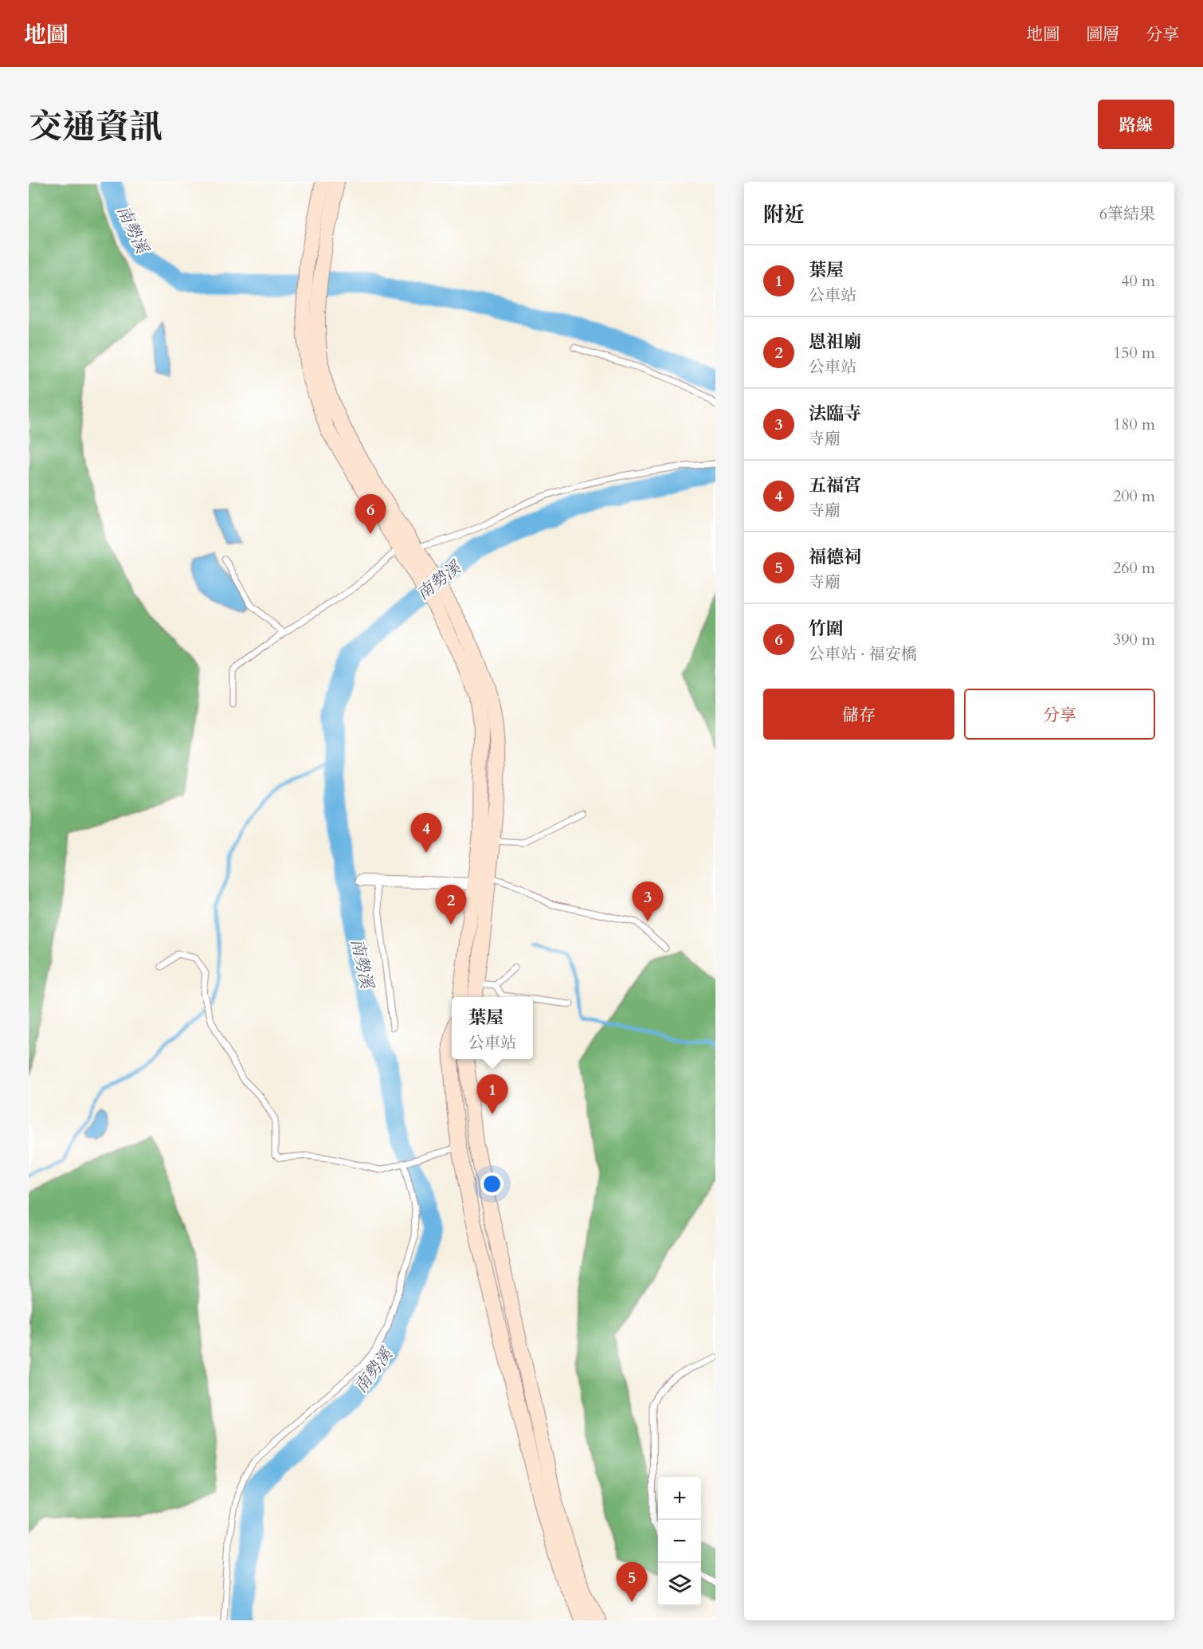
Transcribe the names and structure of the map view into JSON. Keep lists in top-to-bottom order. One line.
{"water":["南勢溪"],"page":{"header":"地圖","nav":["地圖","圖層","分享"],"title":"交通資訊","buttons":["路線",["儲存","分享"]],"heading":["附近","6筆結果"],"list":[{"mark":"1","name":"葉屋","note":"公車站","value":"40 m"},{"mark":"2","name":"恩祖廟","note":"公車站","value":"150 m"},{"mark":"3","name":"法臨寺","note":"寺廟","value":"180 m"},{"mark":"4","name":"五福宮","note":"寺廟","value":"200 m"},{"mark":"5","name":"福德祠","note":"寺廟","value":"260 m"},{"mark":"6","name":"竹圍","note":"公車站 · 福安橋","value":"390 m"}],"pins":["6","4","3","2","1","5"],"popup":["葉屋","公車站"],"map_buttons":["+","−"]}}
